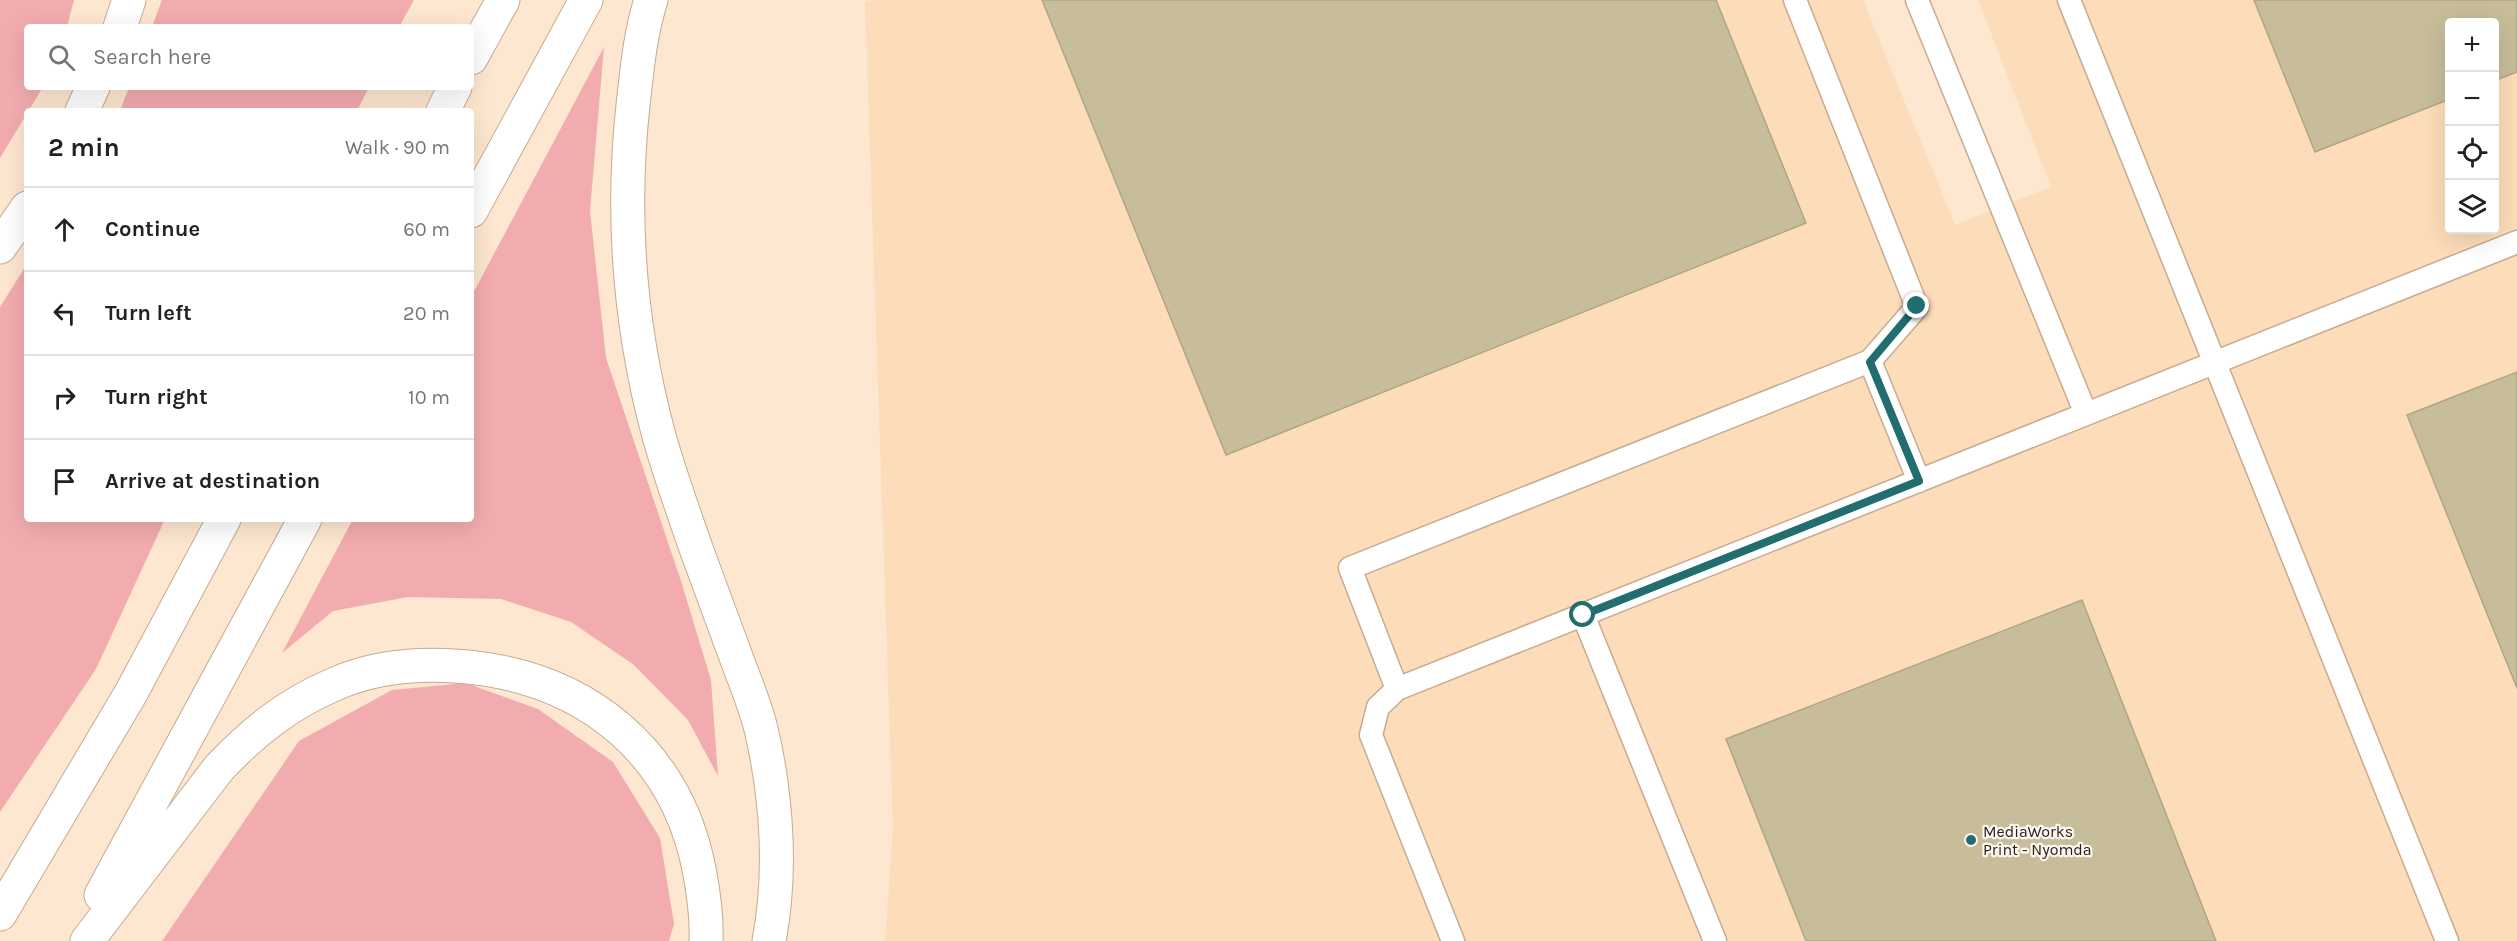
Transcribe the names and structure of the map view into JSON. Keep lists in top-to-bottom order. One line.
{"places":["MediaWorks Print - Nyomda"],"page":{"map_buttons":["+","−"],"search":"Search here","heading":["2 min","Walk · 90 m"],"list":[["Continue","60 m"],["Turn left","20 m"],["Turn right","10 m"],"Arrive at destination"]}}
